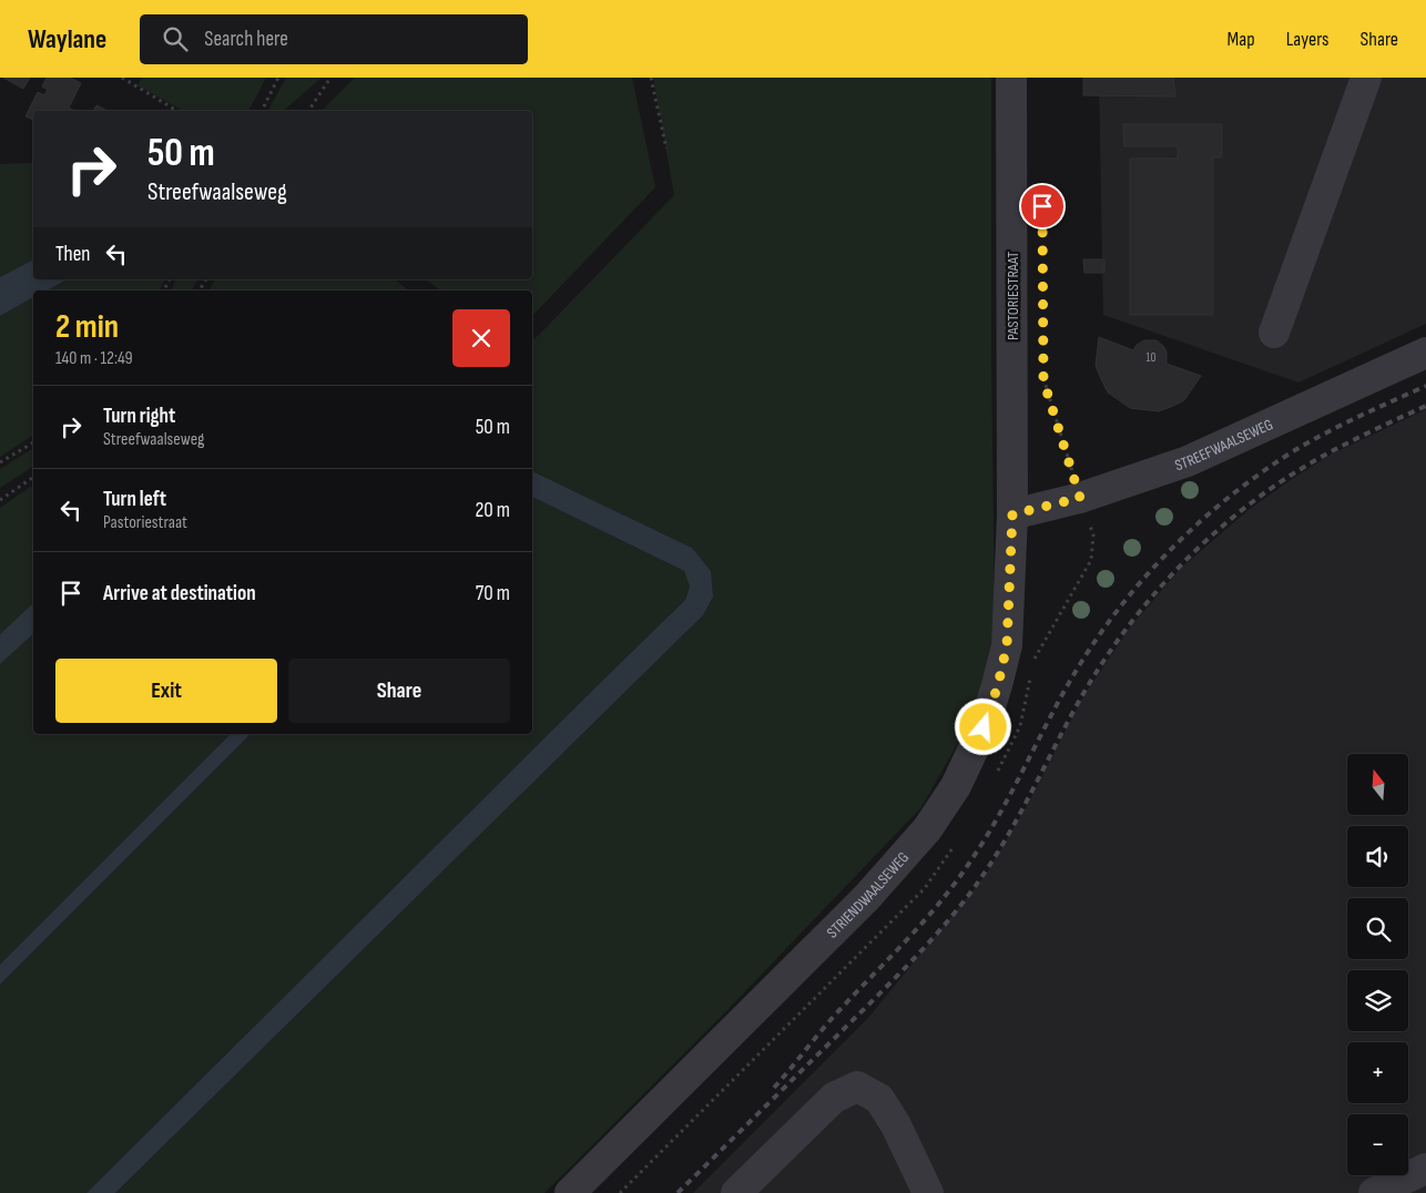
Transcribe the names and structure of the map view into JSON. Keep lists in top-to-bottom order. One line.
{"streets":{"street":["PASTORIESTRAAT","STREEFWAALSEWEG","STRIENDWAALSEWEG"]},"crossings":[["PASTORIESTRAAT","STREEFWAALSEWEG"],["PASTORIESTRAAT","STRIENDWAALSEWEG"],["STREEFWAALSEWEG","STRIENDWAALSEWEG"]],"house_numbers":["10"],"north":"top","page":{"header":"Waylane","search":"Search here","nav":["Map","Layers","Share"],"turn":["50 m","Streefwaalseweg"],"then":"Then","heading":["2 min","140 m · 12:49"],"list":[{"name":"Turn right","note":"Streefwaalseweg","value":"50 m"},{"name":"Turn left","note":"Pastoriestraat","value":"20 m"},{"name":"Arrive at destination","value":"70 m"}],"buttons":["Exit","Share"],"map_buttons":["+","−"]}}
